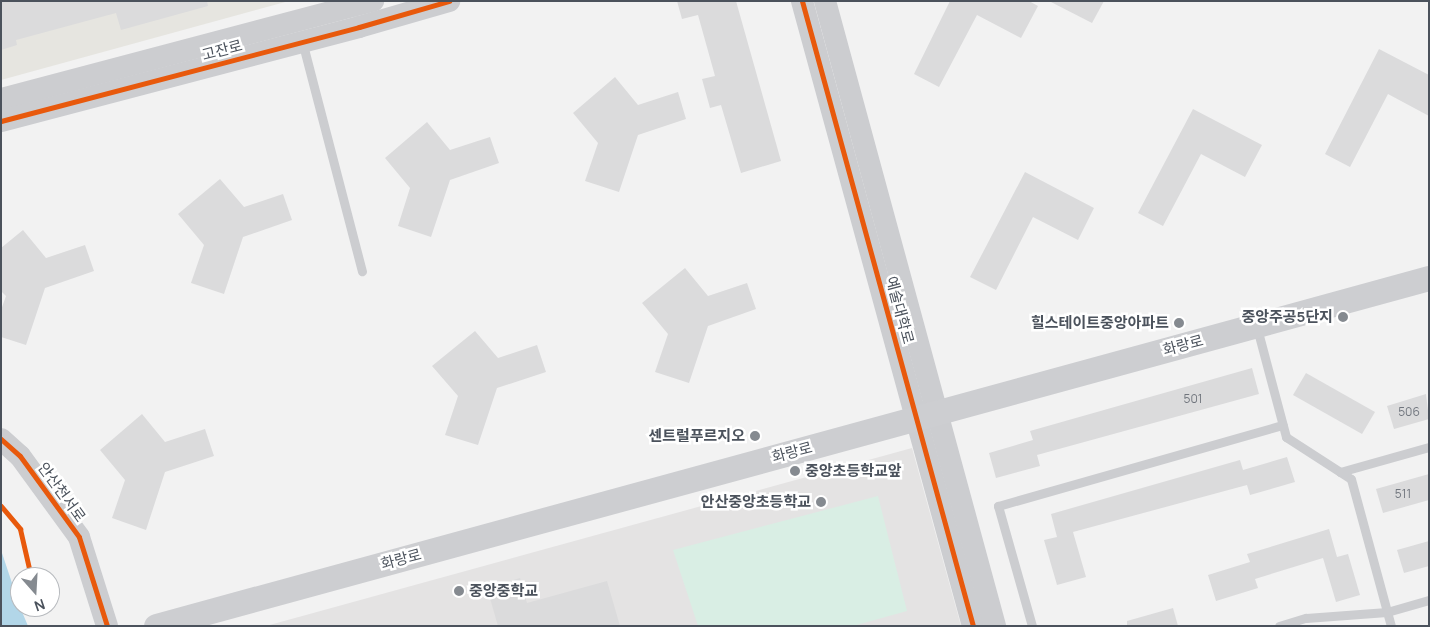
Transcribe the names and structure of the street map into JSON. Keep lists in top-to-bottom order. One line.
{"streets":{"main road":["화랑로"],"street":["고잔로","예술대학로","안산천서로"]},"crossings":[["예술대학로","화랑로"]],"places":["중앙주공5단지","힐스테이트중앙아파트","센트럴푸르지오","중앙초등학교앞","안산중앙초등학교","중앙중학교"],"house_numbers":["501","506","511"],"north":"bottom"}
